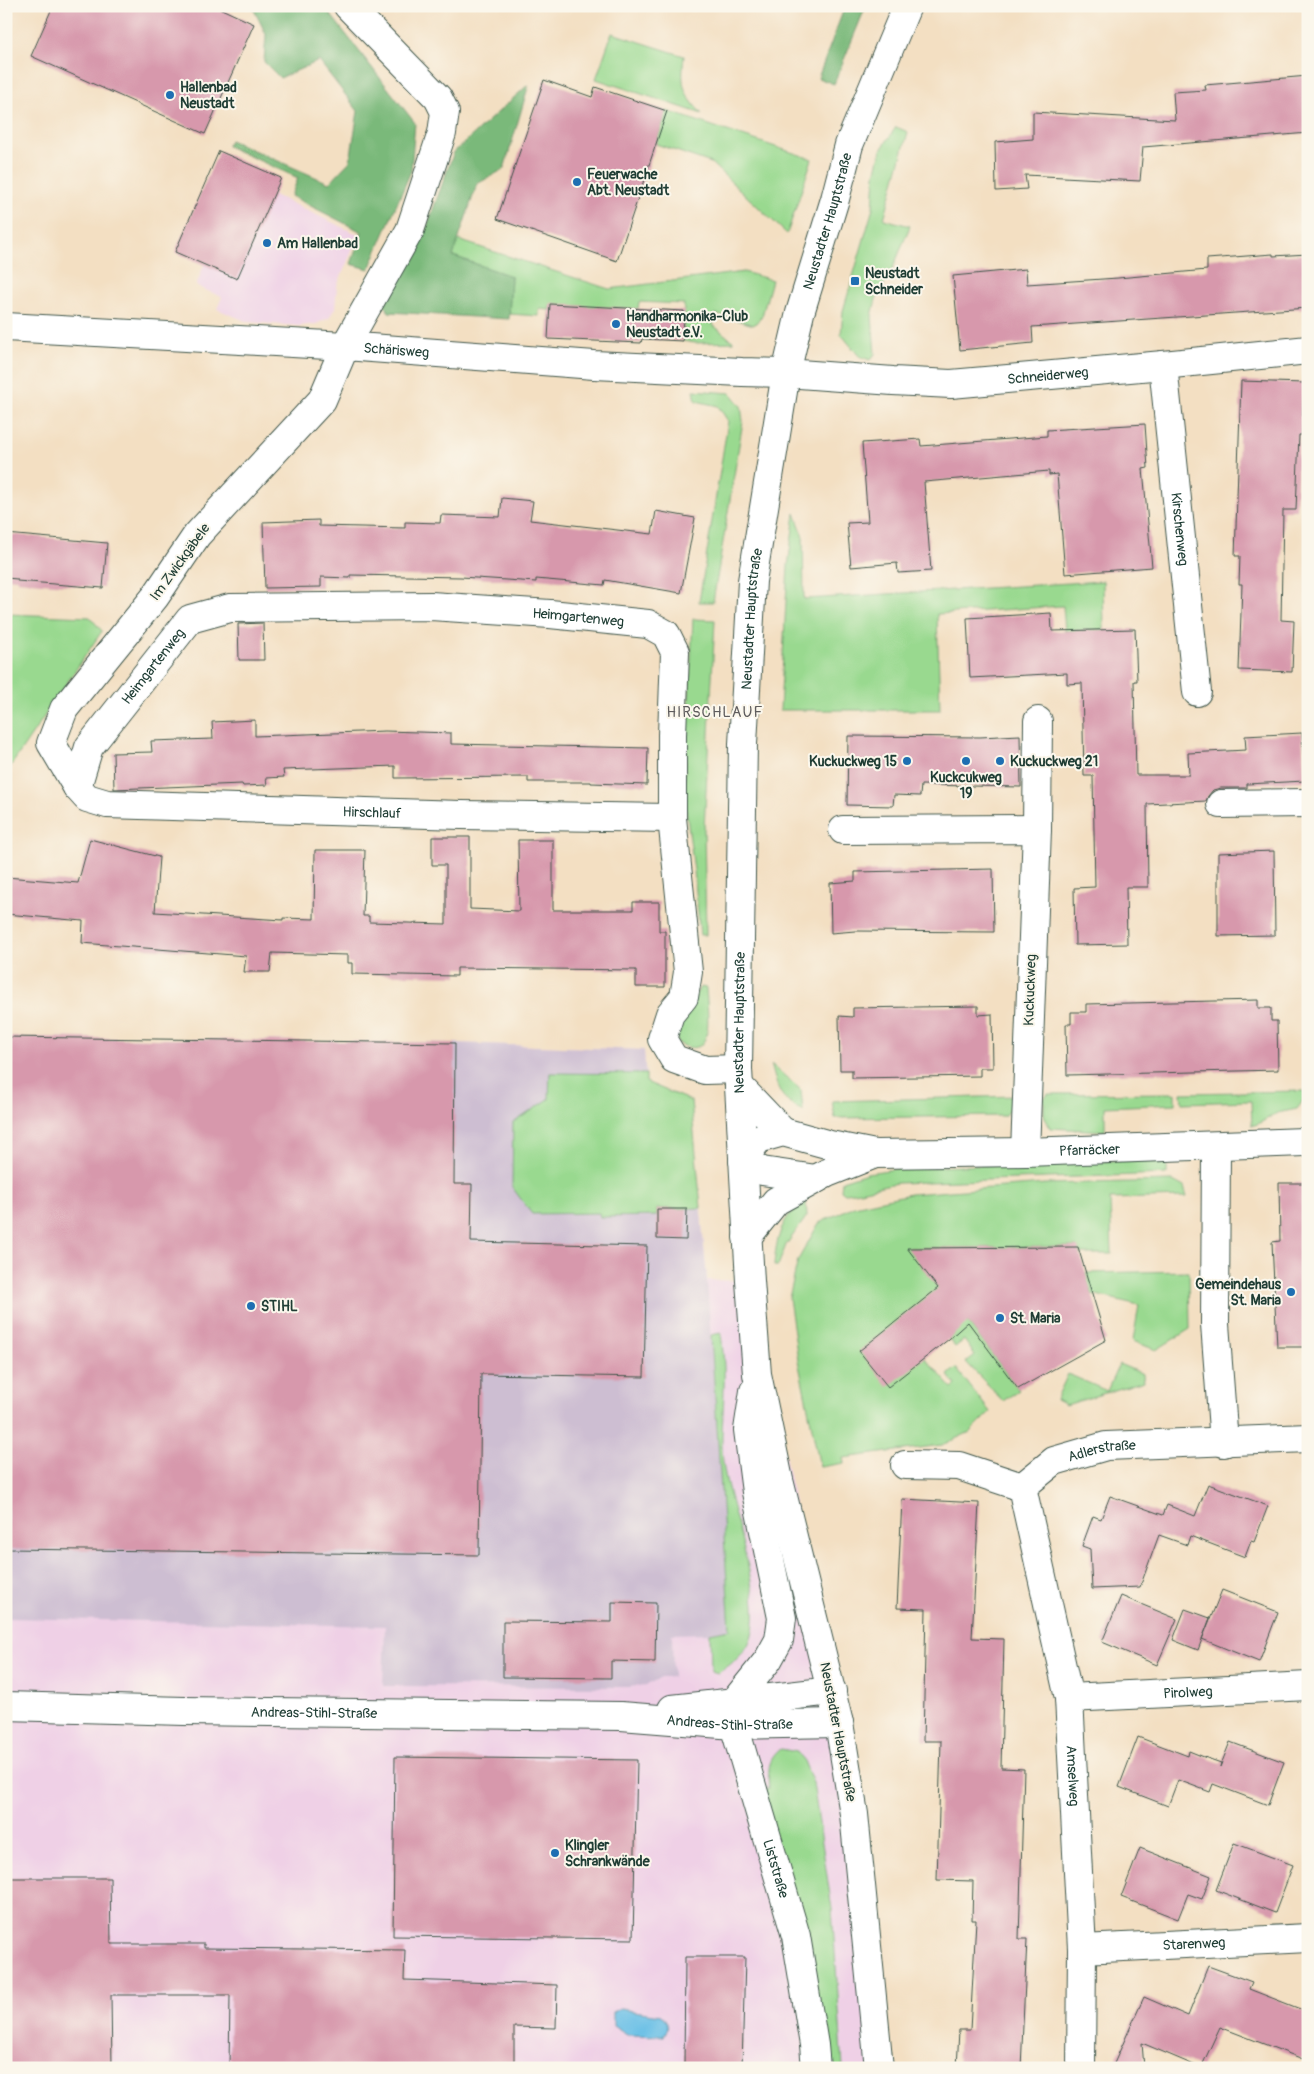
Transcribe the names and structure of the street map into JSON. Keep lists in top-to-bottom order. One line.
{"streets":{"street":["Neustadter Hauptstraße","Schärisweg","Schneiderweg","Kirschenweg","Im Zwickgäbele","Heimgartenweg","Hirschlauf","Kuckuckweg","Pfarräcker","Adlerstraße","Pirolweg","Andreas-Stihl-Straße","Amselweg","Liststraße","Starenweg"]},"crossings":[["Neustadter Hauptstraße","Schärisweg"],["Neustadter Hauptstraße","Schneiderweg"],["Neustadter Hauptstraße","Heimgartenweg"],["Neustadter Hauptstraße","Pfarräcker"],["Neustadter Hauptstraße","Andreas-Stihl-Straße"],["Neustadter Hauptstraße","Liststraße"],["Schärisweg","Schneiderweg"],["Schärisweg","Im Zwickgäbele"],["Schneiderweg","Kirschenweg"],["Im Zwickgäbele","Heimgartenweg"],["Im Zwickgäbele","Hirschlauf"],["Heimgartenweg","Hirschlauf"],["Kuckuckweg","Pfarräcker"],["Adlerstraße","Amselweg"],["Pirolweg","Amselweg"],["Andreas-Stihl-Straße","Liststraße"],["Amselweg","Starenweg"]],"districts":["HIRSCHLAUF"],"places":{"other":["Hallenbad Neustadt","Feuerwache Abt. Neustadt","Am Hallenbad","Handharmonika-Club Neustadt e.V.","Kuckuckweg 15","Kuckcukweg 19","Kuckuckweg 21","Gemeindehaus St. Maria","STIHL","St. Maria","Klingler Schrankwände"],"transit":["Neustadt Schneider"]}}
